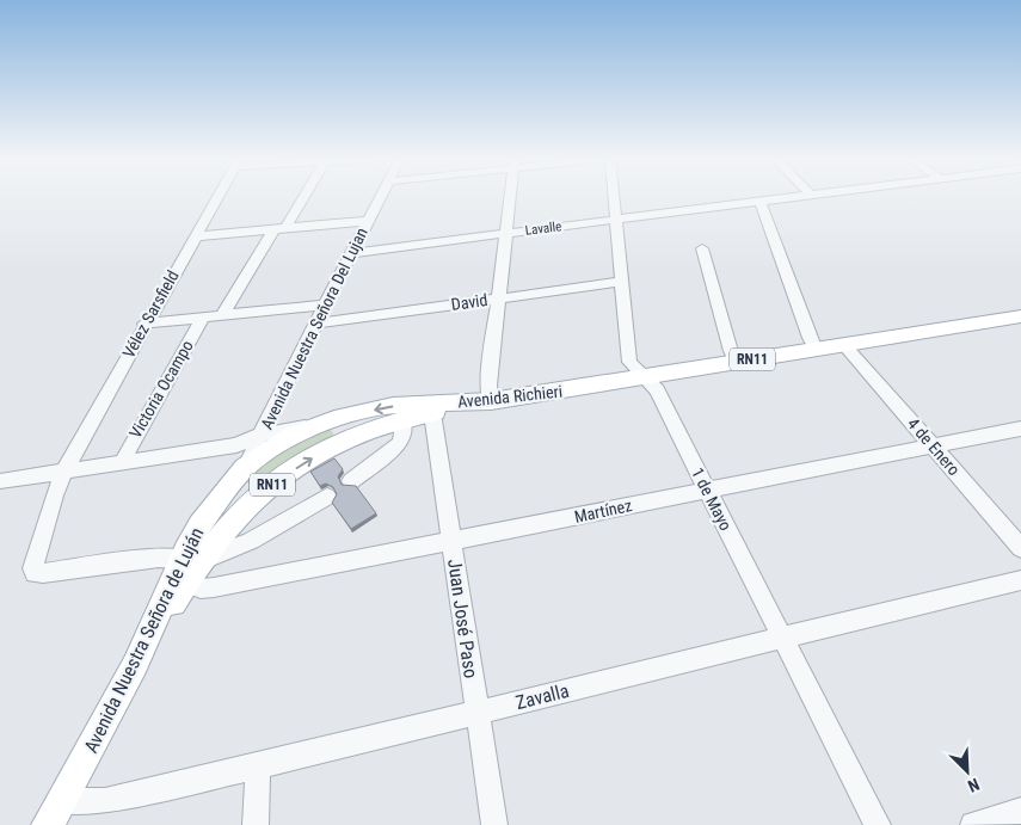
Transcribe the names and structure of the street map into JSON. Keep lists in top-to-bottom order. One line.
{"streets":{"main road":["RN11","Avenida Richieri","Avenida Nuestra Señora de Luján"],"street":["Lavalle","David","Vélez Sarsfield","Avenida Nuestra Señora Del Lujan","Victoria Ocampo","4 de Enero","1 de Mayo","Martínez","Juan José Paso","Zavalla"]},"crossings":[["Lavalle","Avenida Nuestra Señora Del Lujan"],["Lavalle","1 de Mayo"],["David","Avenida Nuestra Señora Del Lujan"],["David","1 de Mayo"],["Vélez Sarsfield","RN11"],["Vélez Sarsfield","Avenida Richieri"],["Vélez Sarsfield","Avenida Nuestra Señora de Luján"],["Avenida Nuestra Señora Del Lujan","RN11"],["Avenida Nuestra Señora Del Lujan","Avenida Richieri"],["Avenida Nuestra Señora Del Lujan","Avenida Nuestra Señora de Luján"],["RN11","Avenida Richieri"],["RN11","Martínez"],["RN11","Juan José Paso"],["RN11","Avenida Nuestra Señora de Luján"],["Victoria Ocampo","Avenida Richieri"],["Avenida Richieri","4 de Enero"],["Avenida Richieri","1 de Mayo"],["Avenida Richieri","Avenida Nuestra Señora de Luján"],["4 de Enero","Martínez"],["1 de Mayo","Martínez"],["1 de Mayo","Zavalla"],["Martínez","Juan José Paso"],["Juan José Paso","Zavalla"],["Avenida Nuestra Señora de Luján","Zavalla"]],"north":"bottom right"}
